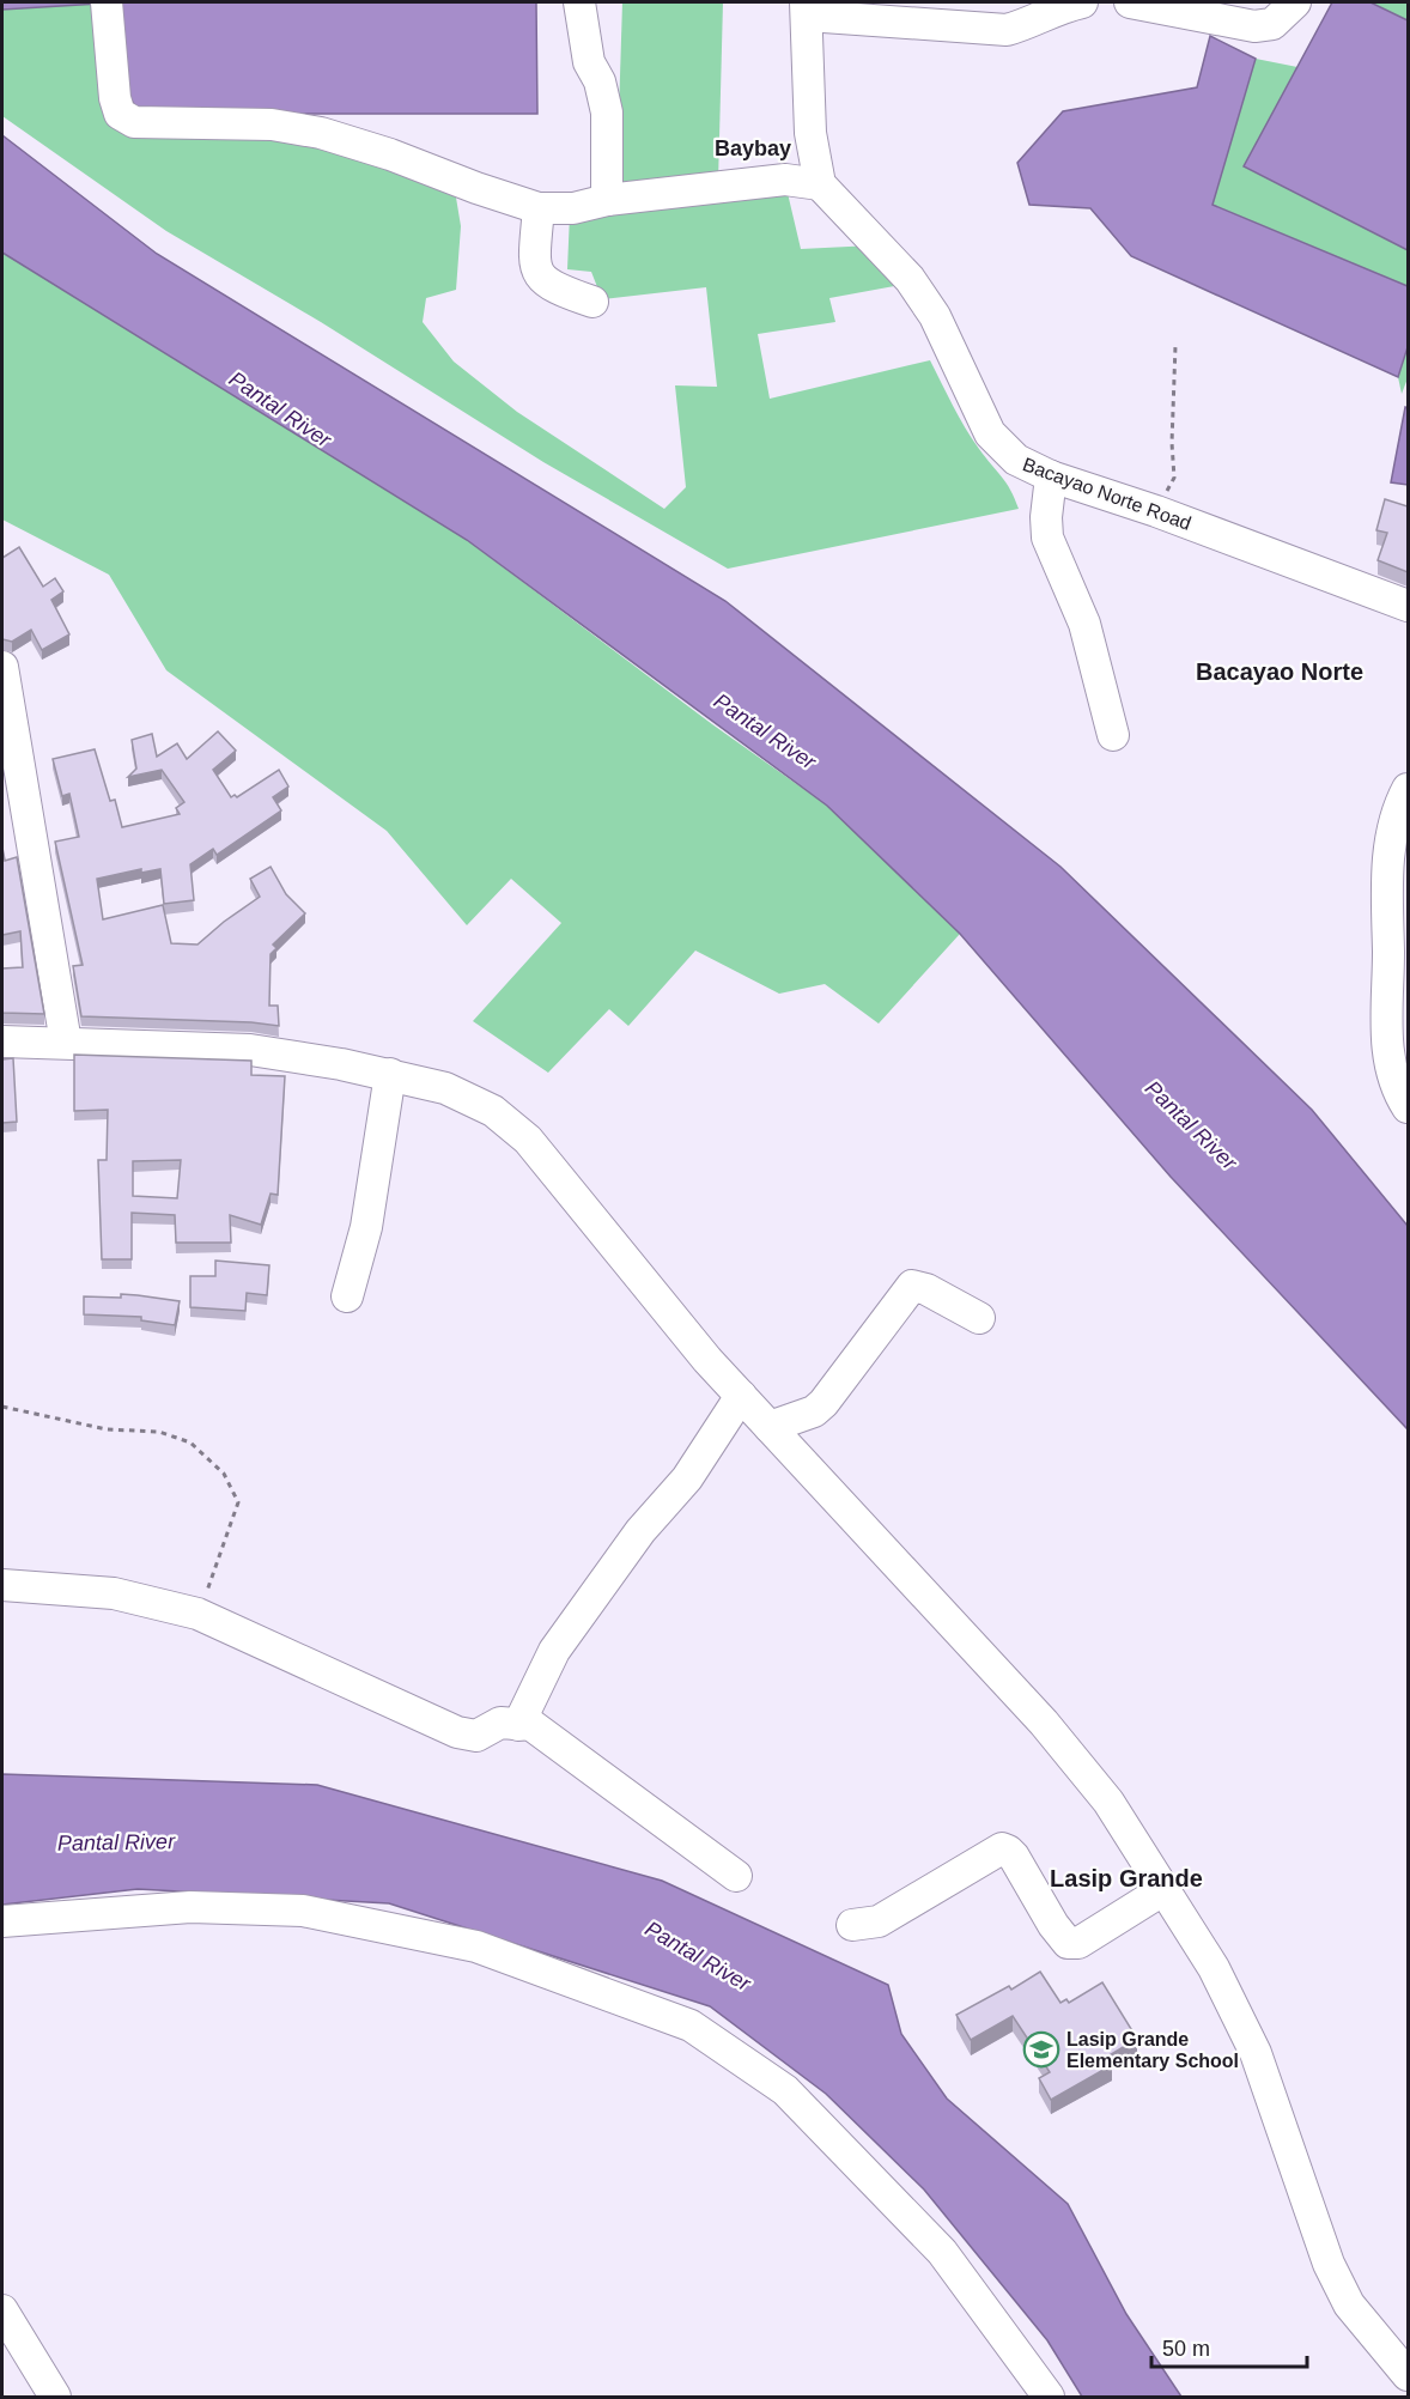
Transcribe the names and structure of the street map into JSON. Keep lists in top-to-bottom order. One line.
{"streets":{"street":["Bacayao Norte Road"]},"districts":["Baybay","Bacayao Norte","Lasip Grande"],"water":["Pantal River"],"places":{"school or university":["Lasip Grande Elementary School"]},"scale_bar":"50 m"}
